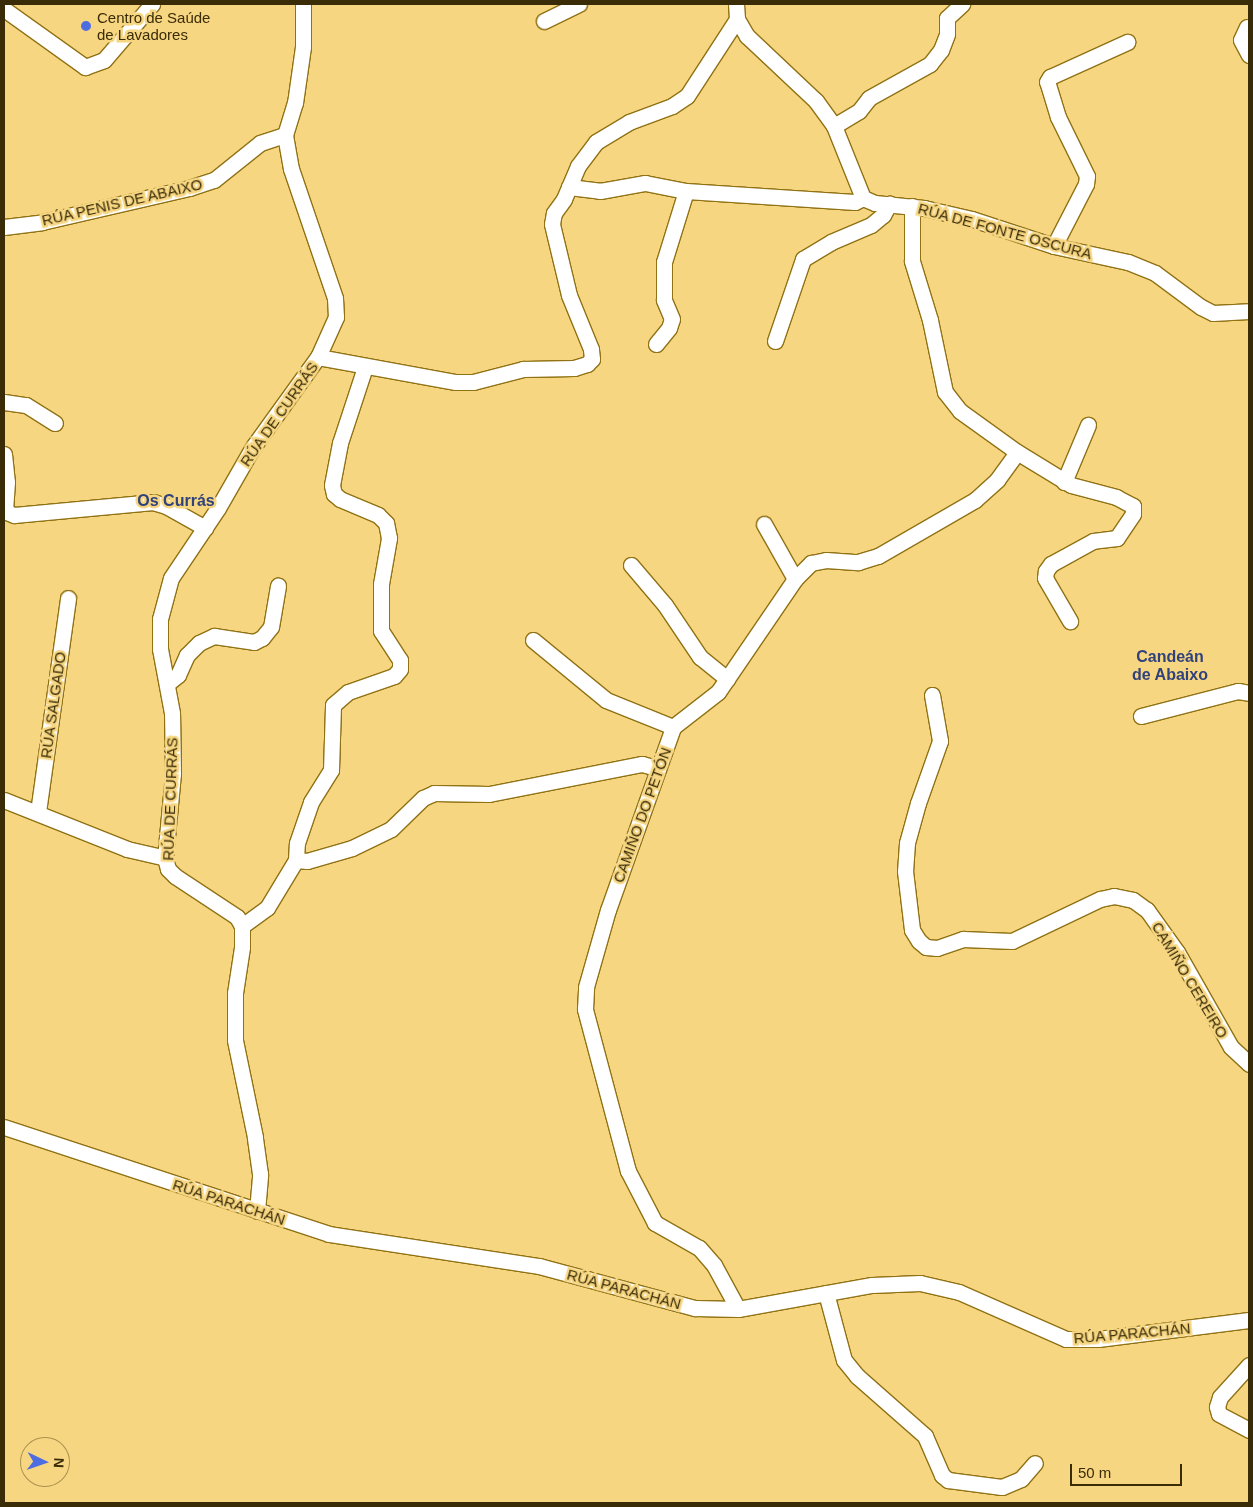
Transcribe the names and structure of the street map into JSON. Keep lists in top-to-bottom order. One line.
{"streets":{"street":["RÚA PENIS DE ABAIXO","RÚA DE FONTE OSCURA","RÚA DE CURRÁS","RÚA SALGADO","CAMIÑO DO PETÓN","CAMIÑO CEREIRO","RÚA PARACHÁN"]},"crossings":[["RÚA PENIS DE ABAIXO","RÚA DE CURRÁS"],["CAMIÑO DO PETÓN","RÚA PARACHÁN"]],"districts":["Os Currás","Candeán de Abaixo"],"places":["Centro de Saúde de Lavadores"],"scale_bar":"50 m","north":"right"}
